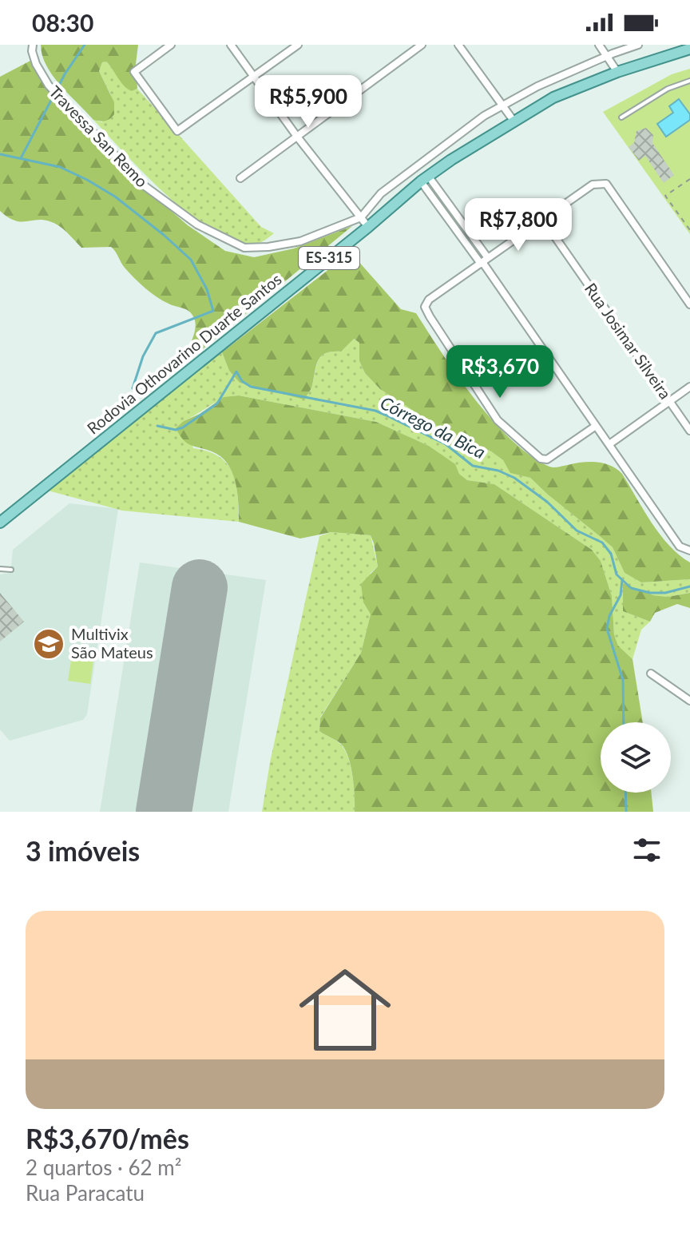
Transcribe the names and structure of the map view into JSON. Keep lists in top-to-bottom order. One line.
{"streets":{"main road":["ES-315","Rodovia Othovarino Duarte Santos"],"street":["Travessa San Remo","Rua Josimar Silveira"]},"water":["Córrego da Bica"],"places":{"school or university":["Multivix São Mateus"]},"page":{"status":"08:30","price":["R$5,900","R$7,800","R$3,670"],"heading":"3 imóveis","list":[{"name":"R$3,670/mês","note":"2 quartos · 62 m² · Rua Paracatu"}]}}
